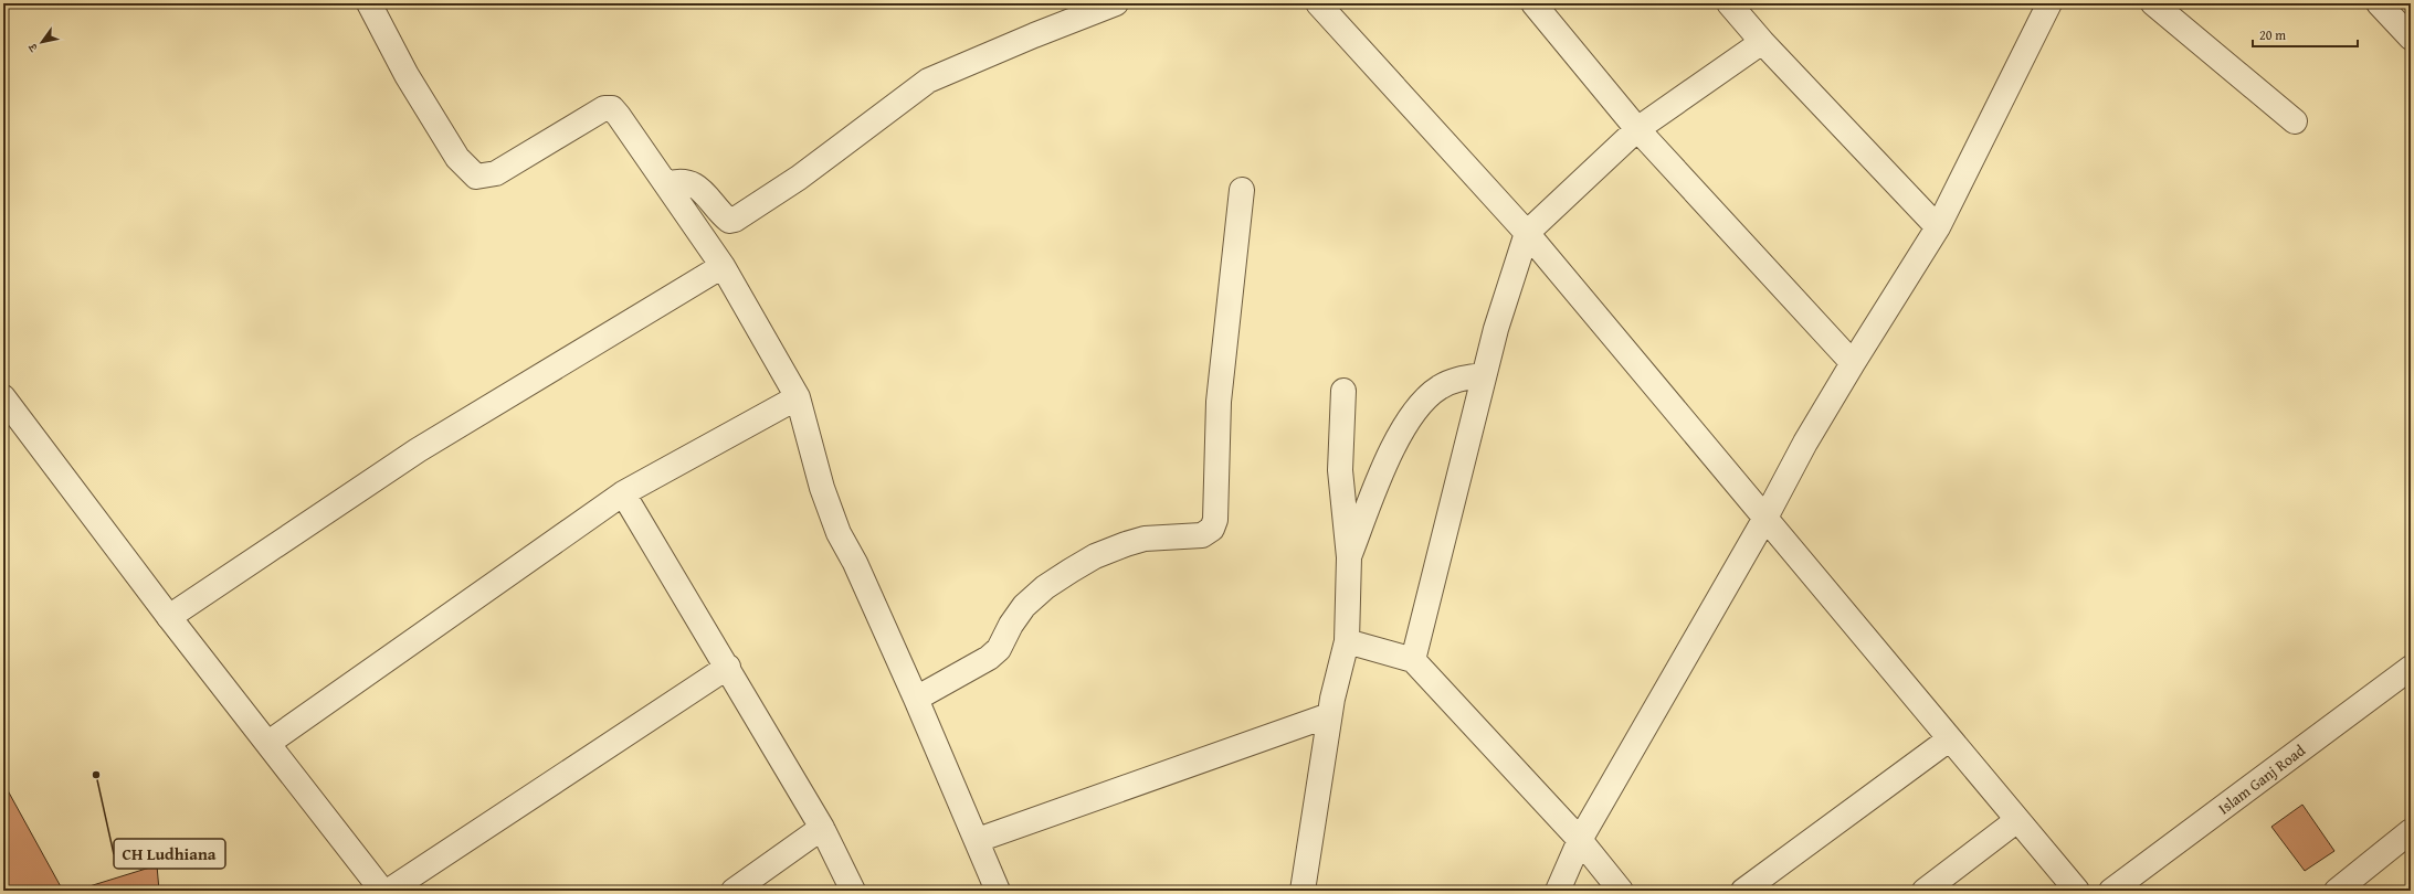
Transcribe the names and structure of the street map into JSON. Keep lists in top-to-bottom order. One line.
{"streets":{"street":["Islam Ganj Road"]},"places":["CH Ludhiana"],"scale_bar":"20 m","north":"bottom left"}
